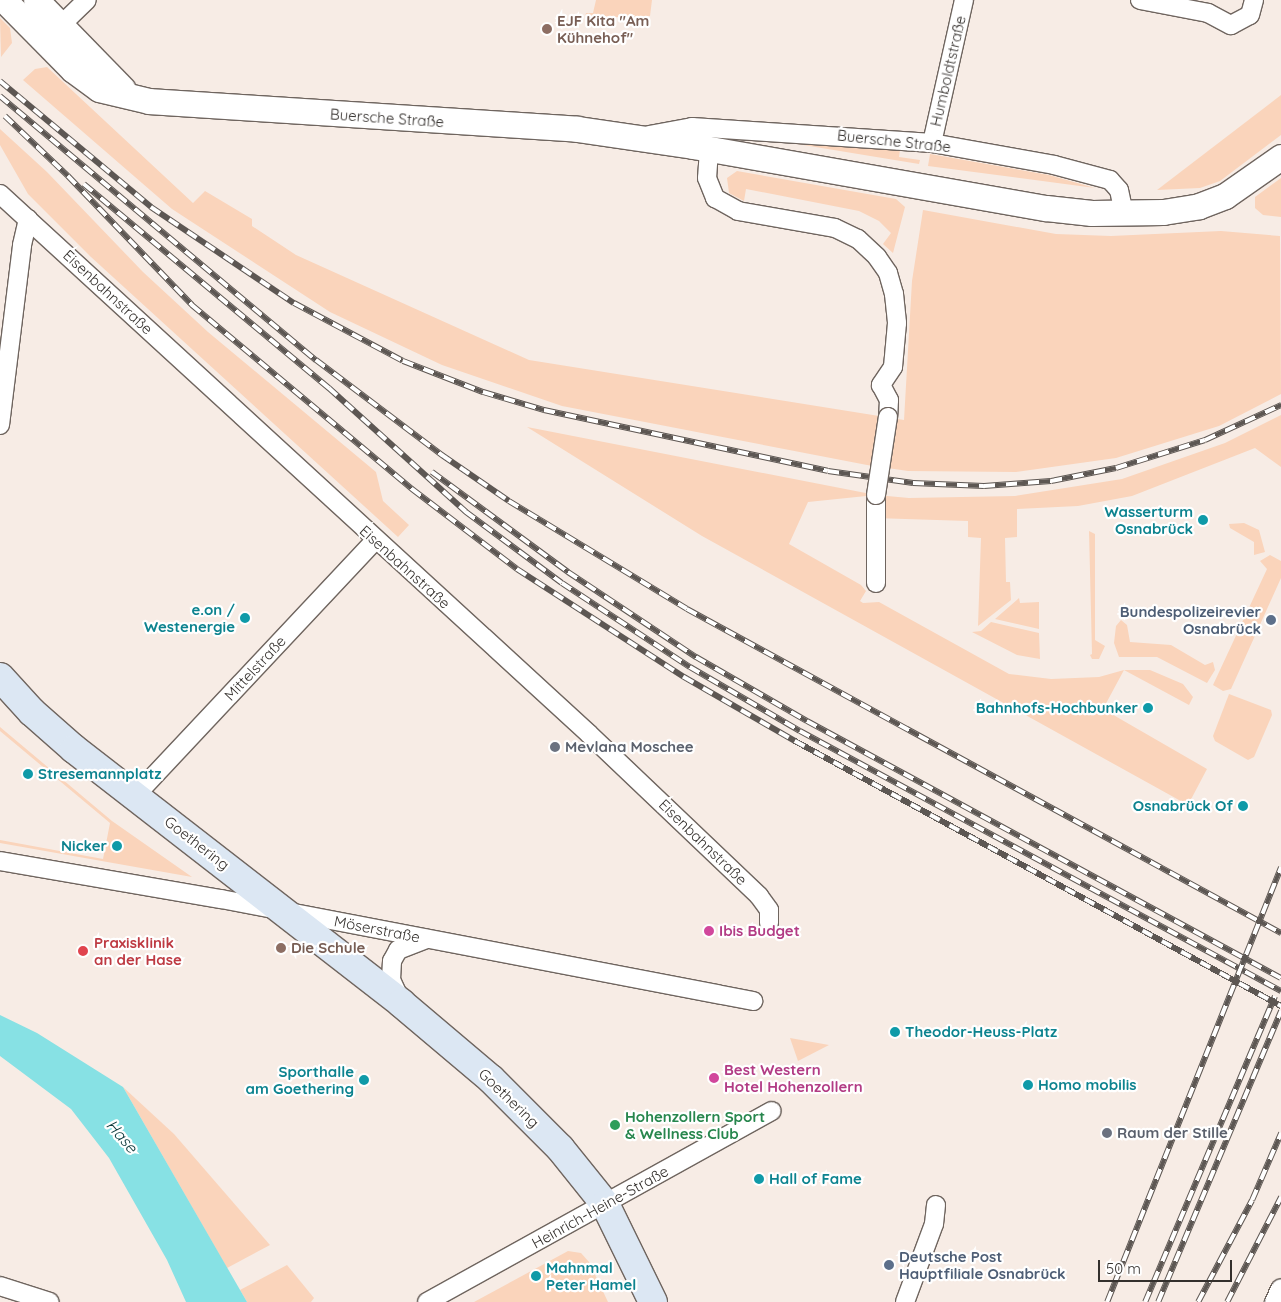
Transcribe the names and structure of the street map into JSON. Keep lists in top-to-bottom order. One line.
{"streets":{"main road":["Buersche Straße","Goethering"],"street":["Humboldtstraße","Eisenbahnstraße","Mittelstraße","Möserstraße","Heinrich-Heine-Straße"]},"crossings":[["Humboldtstraße","Buersche Straße"],["Eisenbahnstraße","Mittelstraße"],["Mittelstraße","Goethering"],["Goethering","Möserstraße"],["Goethering","Heinrich-Heine-Straße"]],"water":["Hase"],"places":["EJF Kita \"Am Kühnehof\"","Wasserturm Osnabrück","e.on / Westenergie","Bundespolizeirevier Osnabrück","Bahnhofs-Hochbunker","Mevlana Moschee","Stresemannplatz","Osnabrück Of","Nicker","Ibis Budget","Die Schule","Praxisklinik an der Hase","Theodor-Heuss-Platz","Best Western Hotel Hohenzollern","Sporthalle am Goethering","Homo mobilis","Hohenzollern Sport & Wellness Club","Raum der Stille","Hall of Fame","Deutsche Post Hauptfiliale Osnabrück","Mahnmal Peter Hamel"],"scale_bar":"50 m"}
